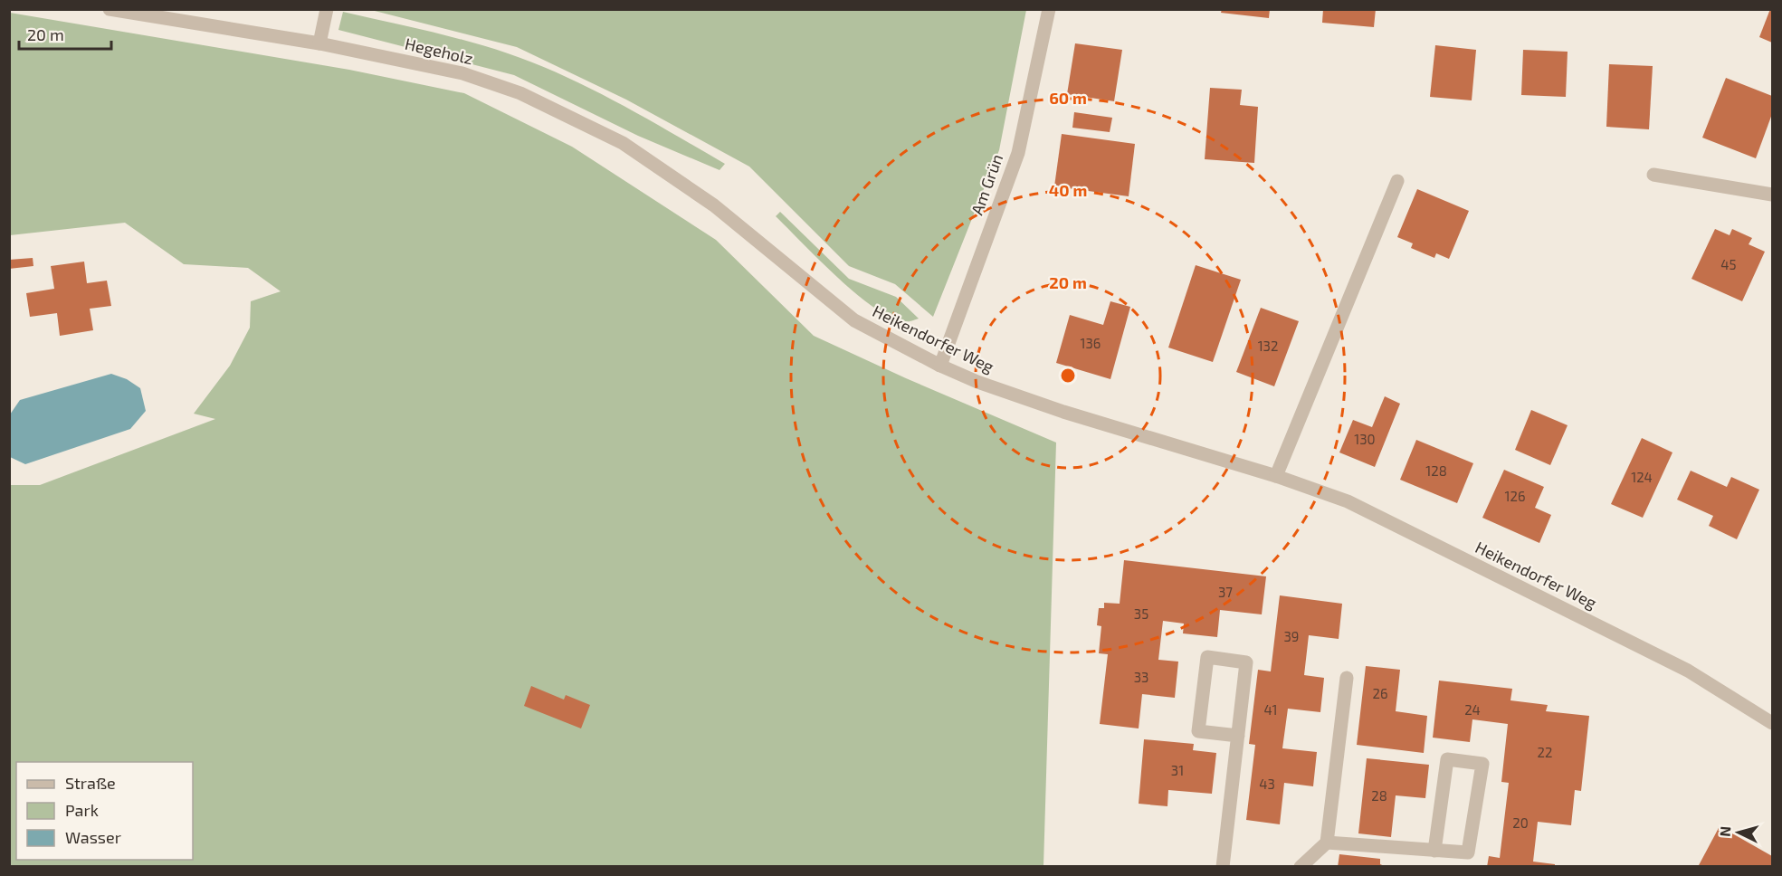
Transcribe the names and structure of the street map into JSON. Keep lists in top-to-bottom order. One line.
{"streets":{"street":["Hegeholz","Am Grün","Heikendorfer Weg"]},"crossings":[["Hegeholz","Heikendorfer Weg"],["Am Grün","Heikendorfer Weg"]],"house_numbers":["45","136","132","130","128","124","126","37","35","39","33","26","41","24","22","31","43","28","20"],"legend":["Straße","Park","Wasser"],"scale_bar":"20 m","north":"left","rings":["60 m","40 m","20 m"]}
